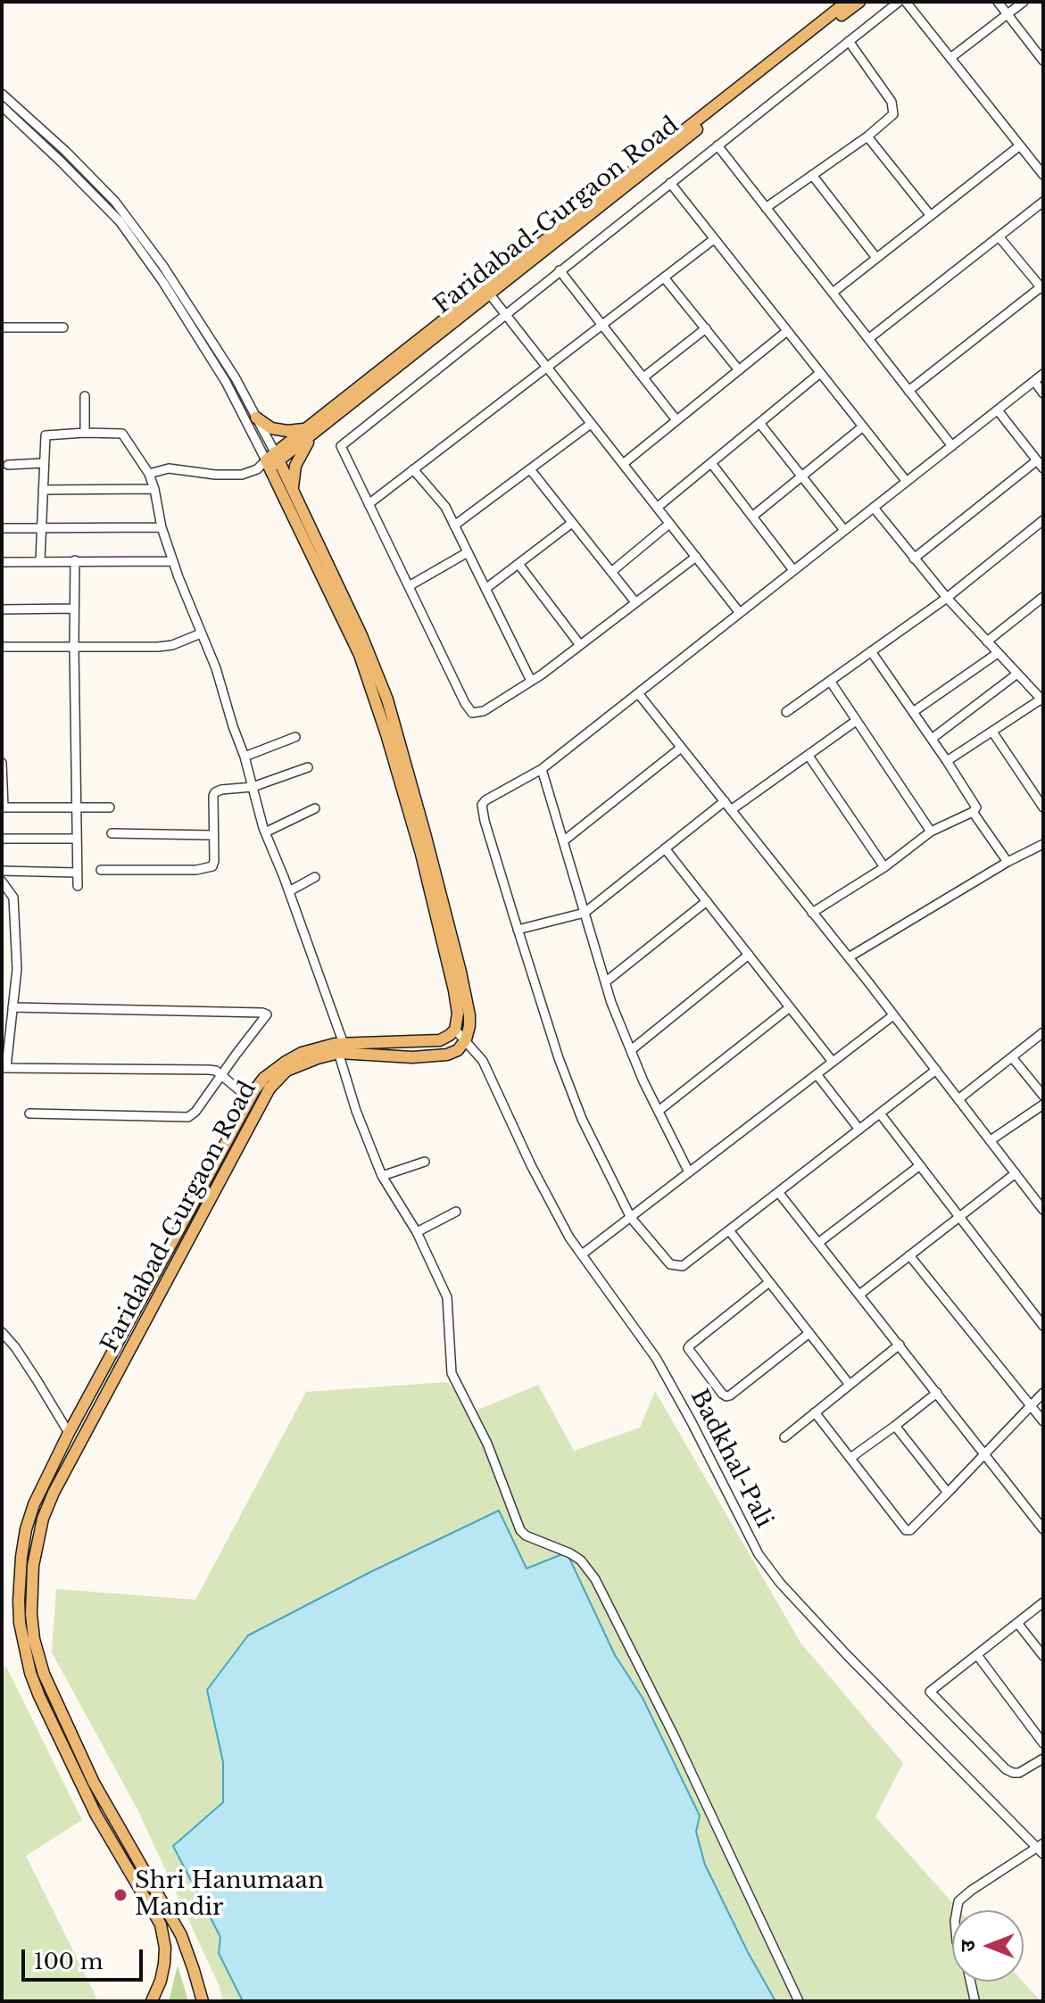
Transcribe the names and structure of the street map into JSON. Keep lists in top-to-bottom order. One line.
{"streets":{"main road":["Faridabad-Gurgaon Road"],"street":["Badkhal-Pali"]},"crossings":[["Faridabad-Gurgaon Road","Badkhal-Pali"]],"places":["Shri Hanumaan Mandir"],"scale_bar":"100 m","north":"left"}
